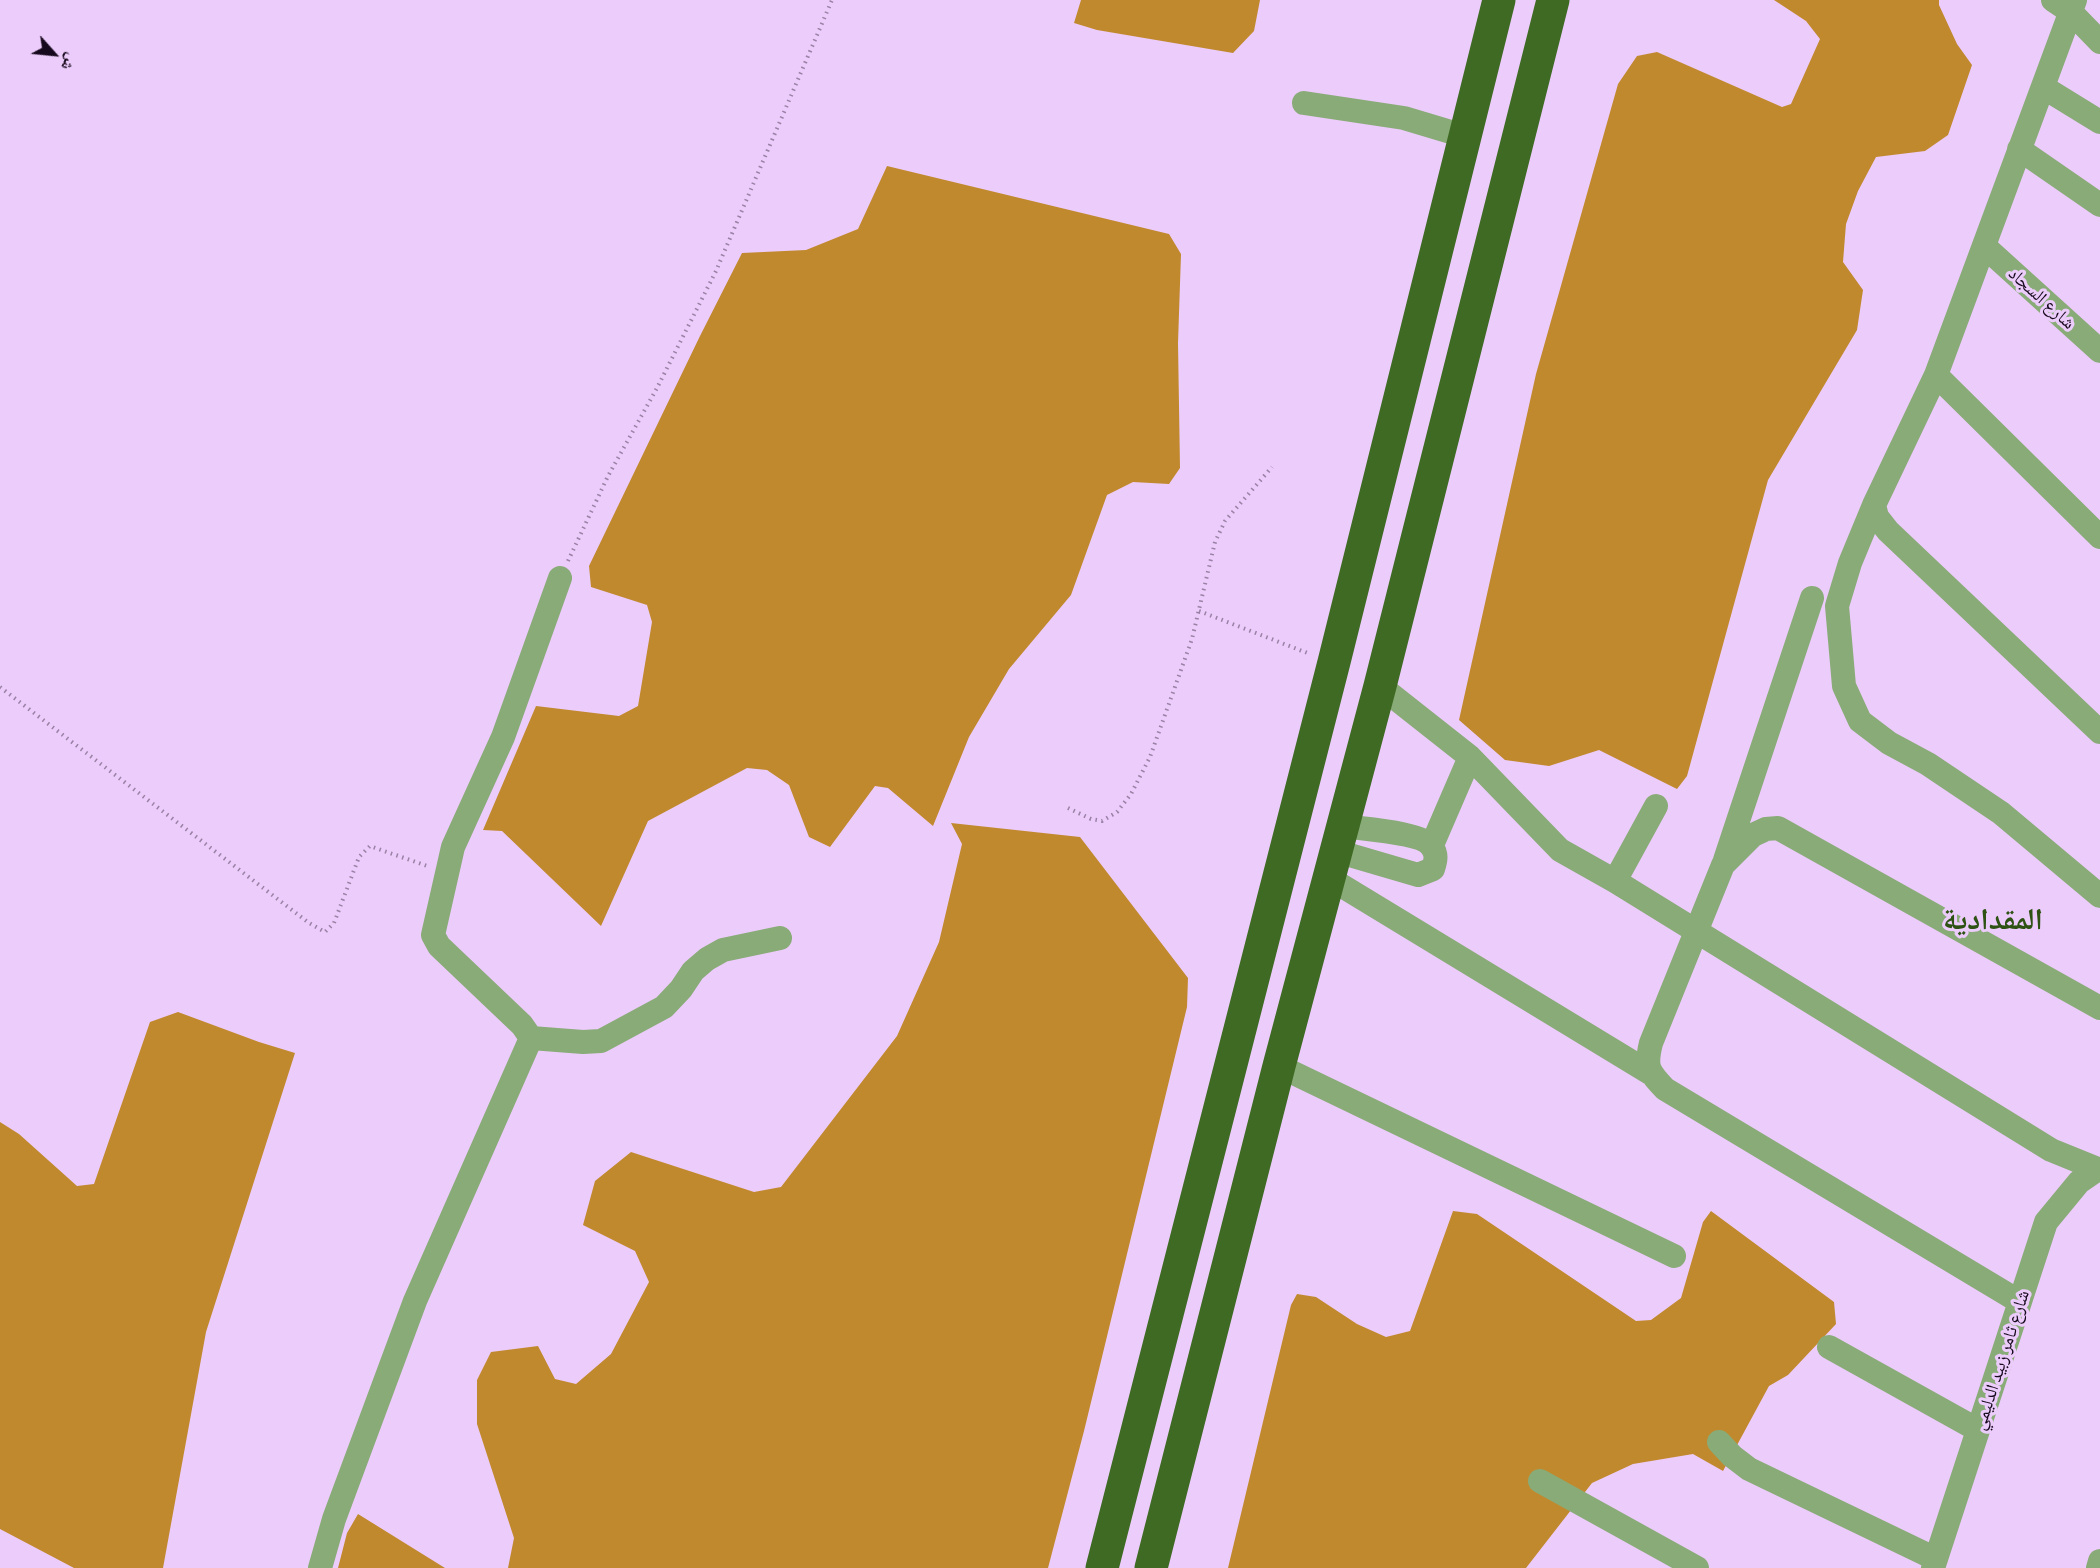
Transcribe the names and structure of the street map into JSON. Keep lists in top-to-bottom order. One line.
{"streets":{"street":["شارع السجاد","شارع ثامر زبيد الدليمي"]},"districts":["المقدادیة"],"north":"bottom right"}
